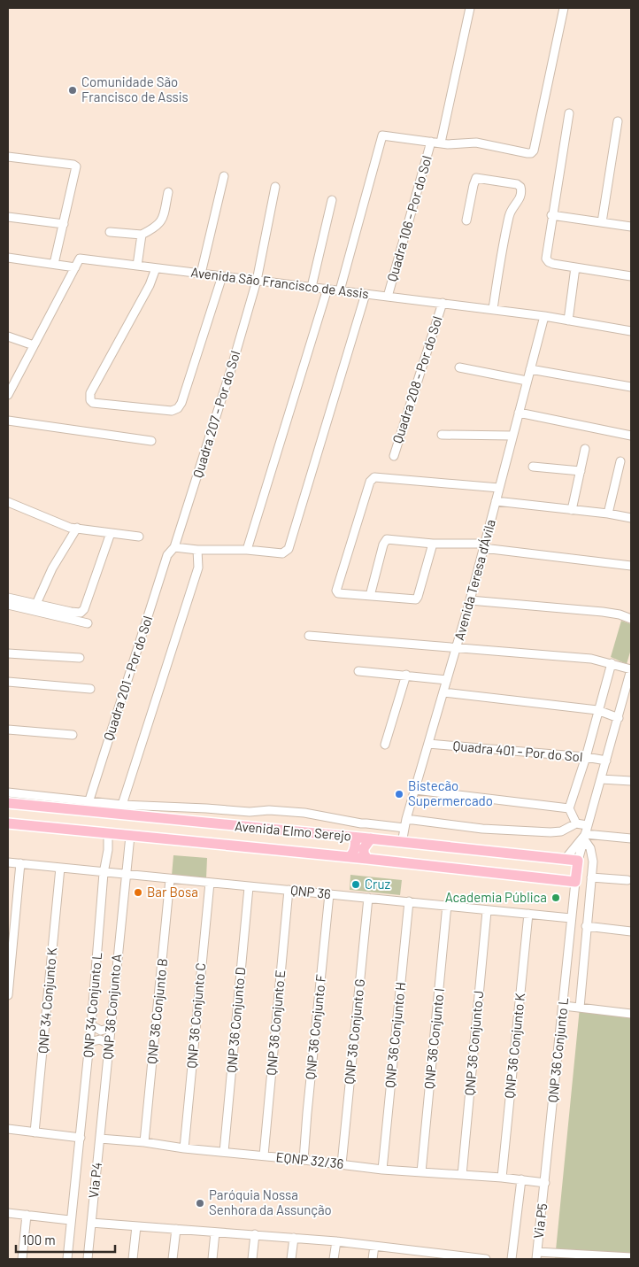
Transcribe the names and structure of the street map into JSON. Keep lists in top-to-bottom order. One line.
{"streets":{"main road":["Avenida Elmo Serejo"],"street":["Quadra 106 - Por do Sol","Avenida São Francisco de Assis","Quadra 208 - Por do Sol","Quadra 207 - Por do Sol","Avenida Teresa d'Ávila","Quadra 201 - Por do Sol","Quadra 401 - Por do Sol","QNP 36","QNP 34 Conjunto K","QNP 34 Conjunto L","QNP 36 Conjunto A","QNP 36 Conjunto B","QNP 36 Conjunto C","QNP 36 Conjunto D","QNP 36 Conjunto E","QNP 36 Conjunto F","QNP 36 Conjunto G","QNP 36 Conjunto H","QNP 36 Conjunto I","QNP 36 Conjunto J","QNP 36 Conjunto K","QNP 36 Conjunto L","EQNP 32/36","Via P4","Via P5"]},"crossings":[["Quadra 106 - Por do Sol","Avenida São Francisco de Assis"],["Avenida São Francisco de Assis","Quadra 208 - Por do Sol"],["Avenida São Francisco de Assis","Quadra 207 - Por do Sol"],["Avenida São Francisco de Assis","Avenida Teresa d'Ávila"],["Quadra 207 - Por do Sol","Quadra 201 - Por do Sol"],["Avenida Teresa d'Ávila","Quadra 401 - Por do Sol"],["Avenida Teresa d'Ávila","Avenida Elmo Serejo"],["Quadra 201 - Por do Sol","Avenida Elmo Serejo"],["QNP 36","QNP 34 Conjunto K"],["QNP 36","QNP 34 Conjunto L"],["QNP 36","QNP 36 Conjunto A"],["QNP 36","QNP 36 Conjunto B"],["QNP 36","QNP 36 Conjunto C"],["QNP 36","QNP 36 Conjunto D"],["QNP 36","QNP 36 Conjunto E"],["QNP 36","QNP 36 Conjunto F"],["QNP 36","QNP 36 Conjunto G"],["QNP 36","QNP 36 Conjunto H"],["QNP 36","QNP 36 Conjunto I"],["QNP 36","QNP 36 Conjunto J"],["QNP 36","QNP 36 Conjunto K"],["QNP 36","QNP 36 Conjunto L"],["QNP 34 Conjunto L","Via P4"],["QNP 36 Conjunto A","EQNP 32/36"],["QNP 36 Conjunto A","Via P4"],["QNP 36 Conjunto B","EQNP 32/36"],["QNP 36 Conjunto C","EQNP 32/36"],["QNP 36 Conjunto D","EQNP 32/36"],["QNP 36 Conjunto E","EQNP 32/36"],["QNP 36 Conjunto F","EQNP 32/36"],["QNP 36 Conjunto G","EQNP 32/36"],["QNP 36 Conjunto H","EQNP 32/36"],["QNP 36 Conjunto I","EQNP 32/36"],["QNP 36 Conjunto J","EQNP 32/36"],["QNP 36 Conjunto K","EQNP 32/36"],["QNP 36 Conjunto L","EQNP 32/36"],["QNP 36 Conjunto L","Via P5"],["EQNP 32/36","Via P4"],["EQNP 32/36","Via P5"]],"places":["Comunidade São Francisco de Assis","Bistecão Supermercado","Cruz","Bar Bosa","Academia Pública","Paróquia Nossa Senhora da Assunção"],"scale_bar":"100 m"}
